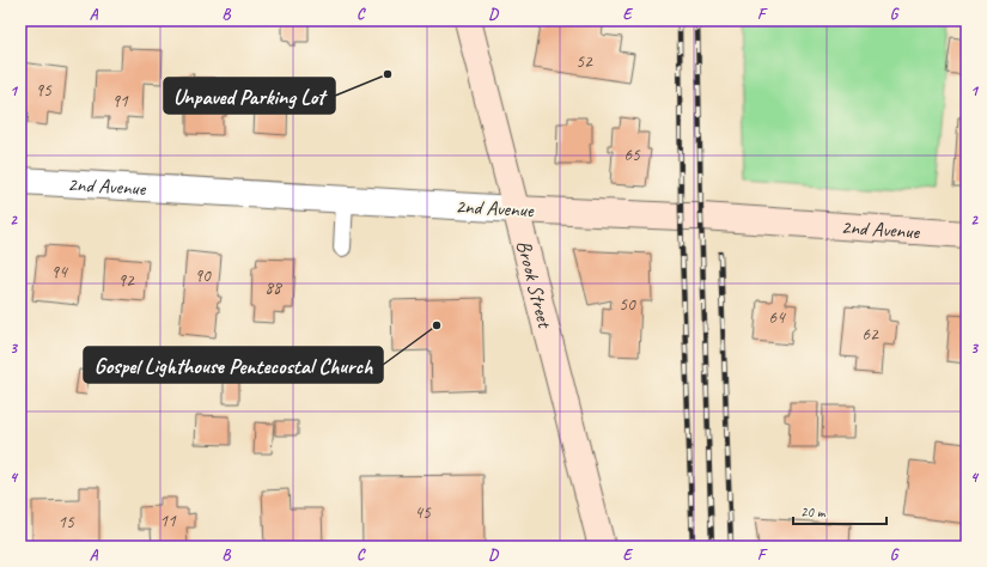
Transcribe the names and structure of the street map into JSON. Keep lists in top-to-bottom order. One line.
{"streets":{"street":["2nd Avenue","Brook Street"]},"crossings":[["2nd Avenue","Brook Street"]],"places":["Unpaved Parking Lot","Gospel Lighthouse Pentecostal Church"],"house_numbers":["52","95","91","65","94","90","92","88","50","64","62","45","11","15"],"scale_bar":"20 m","grid":{"columns":["A","B","C","D","E","F","G"],"rows":["1","2","3","4"]}}
